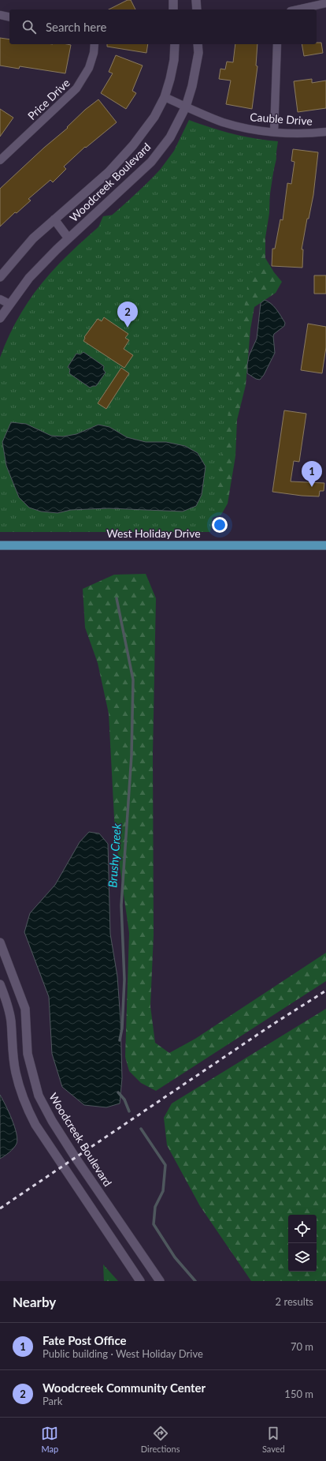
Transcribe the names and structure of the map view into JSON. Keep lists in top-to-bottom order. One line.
{"streets":{"main road":["West Holiday Drive"],"street":["Price Drive","Cauble Drive","Woodcreek Boulevard"]},"crossings":[["Cauble Drive","Woodcreek Boulevard"]],"water":["Brushy Creek"],"page":{"search":"Search here","pins":["2","1"],"heading":["Nearby","2 results"],"list":[{"mark":"1","name":"Fate Post Office","note":"Public building · West Holiday Drive","value":"70 m"},{"mark":"2","name":"Woodcreek Community Center","note":"Park","value":"150 m"}],"nav":["Map","Directions","Saved"]}}
